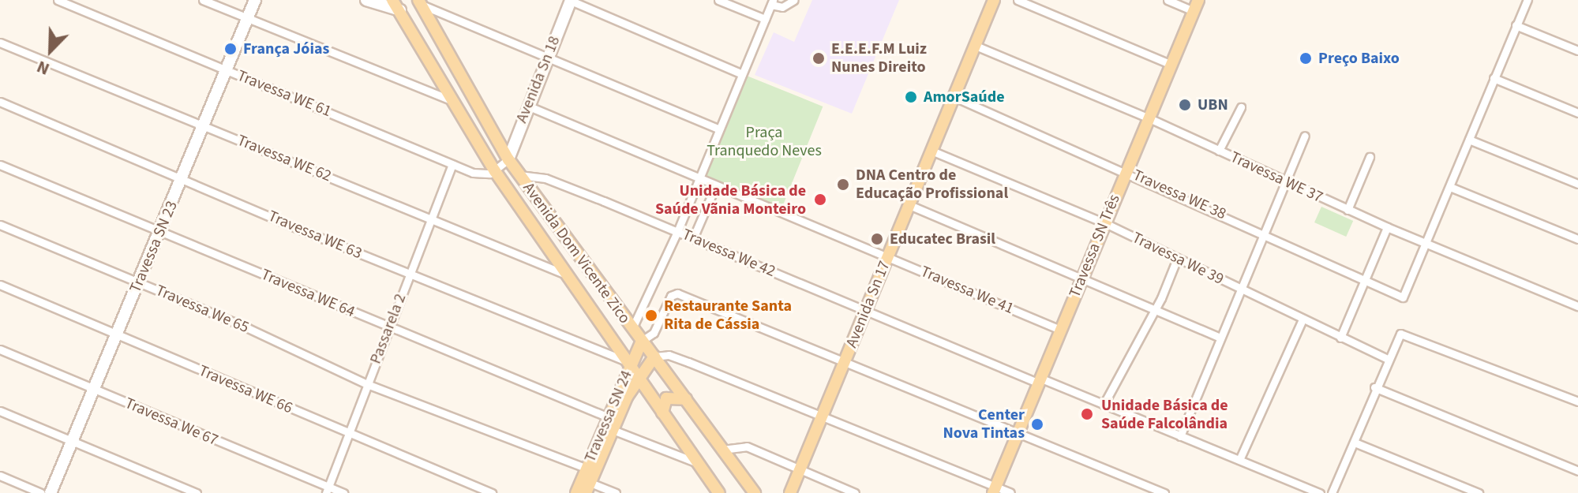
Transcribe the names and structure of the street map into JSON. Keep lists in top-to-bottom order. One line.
{"streets":{"main road":["Avenida Sn 18","Travessa SN Três","Travessa SN 23","Avenida Dom Vicente Zico","Avenida Sn 17","Travessa SN 24"],"street":["Travessa WE 61","Travessa WE 62","Travessa WE 37","Travessa WE 38","Travessa WE 63","Travessa We 42","Travessa We 39","Travessa We 41","Travessa WE 64","Travessa We 65","Passarela 2","Travessa WE 66","Travessa We 67"]},"crossings":[["Avenida Sn 18","Avenida Dom Vicente Zico"],["Travessa WE 61","Travessa SN 23"],["Travessa WE 61","Avenida Dom Vicente Zico"],["Travessa WE 61","Passarela 2"],["Travessa WE 62","Travessa SN 23"],["Travessa WE 62","Avenida Dom Vicente Zico"],["Travessa WE 62","Passarela 2"],["Travessa WE 37","Travessa WE 38"],["Travessa WE 37","Travessa SN Três"],["Travessa WE 37","Avenida Sn 17"],["Travessa WE 38","Travessa SN Três"],["Travessa WE 38","Avenida Sn 17"],["Travessa WE 63","Travessa SN 23"],["Travessa WE 63","Avenida Dom Vicente Zico"],["Travessa WE 63","Passarela 2"],["Travessa WE 63","Travessa SN 24"],["Travessa SN Três","Travessa We 39"],["Travessa SN Três","Travessa We 41"],["Travessa SN 23","Travessa WE 64"],["Travessa SN 23","Travessa We 65"],["Travessa SN 23","Travessa WE 66"],["Travessa SN 23","Travessa We 67"],["Avenida Dom Vicente Zico","Travessa We 42"],["Avenida Dom Vicente Zico","Travessa WE 64"],["Avenida Dom Vicente Zico","Travessa SN 24"],["Travessa We 42","Avenida Sn 17"],["Travessa We 39","Avenida Sn 17"],["Travessa We 41","Avenida Sn 17"],["Travessa WE 64","Passarela 2"],["Travessa WE 64","Travessa SN 24"],["Travessa We 65","Passarela 2"],["Passarela 2","Travessa WE 66"],["Passarela 2","Travessa We 67"]],"parks":["Praça Tranquedo Neves"],"places":["França Jóias","E.E.E.F.M Luiz Nunes Direito","Preço Baixo","AmorSaúde","UBN","DNA Centro de Educação Profissional","Unidade Básica de Saúde Vãnia Monteiro","Educatec Brasil","Restaurante Santa Rita de Cássia","Unidade Básica de Saúde Falcolândia","Center Nova Tintas"],"north":"bottom left"}
